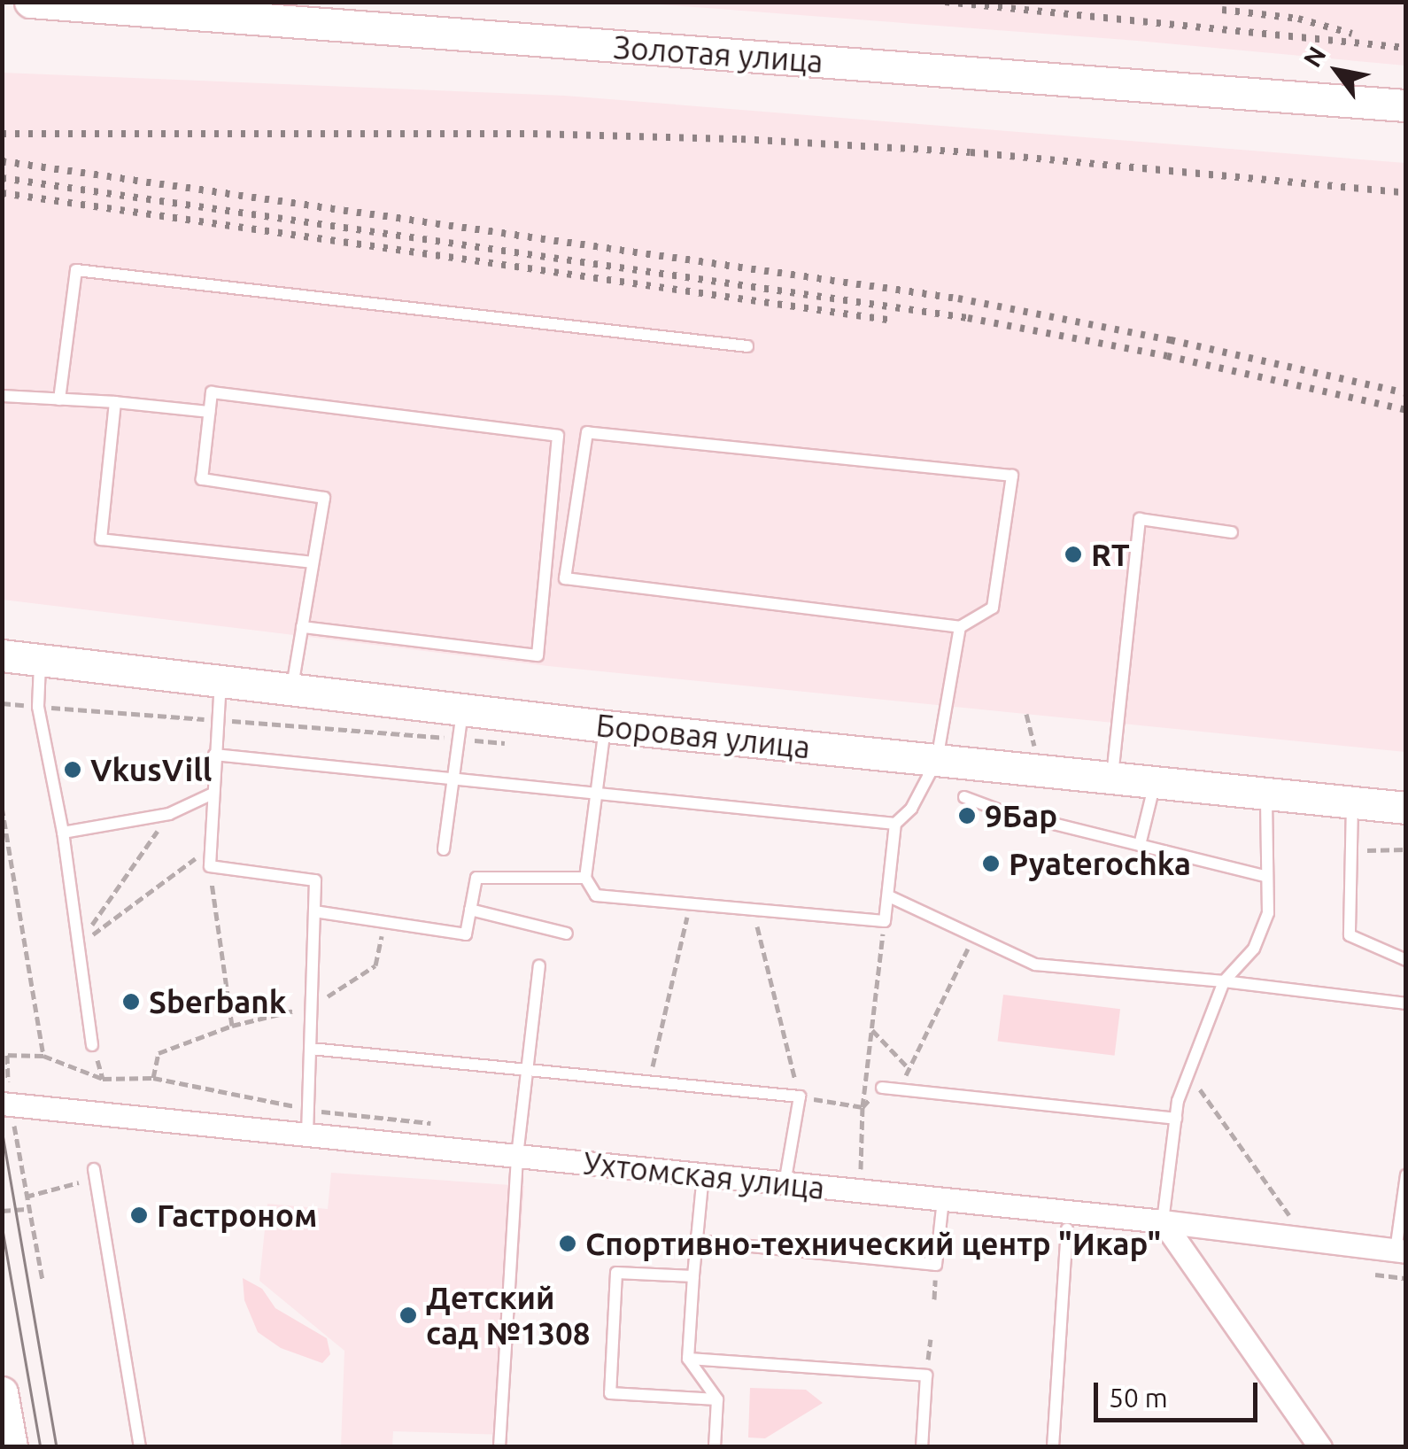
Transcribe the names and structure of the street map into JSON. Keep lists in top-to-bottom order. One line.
{"streets":{"street":["Золотая улица","Боровая улица","Ухтомская улица"]},"places":["RT","VkusVill","9Бар","Pyaterochka","Sberbank","Гастроном","Спортивно-технический центр \"Икар\"","Детский сад №1308"],"scale_bar":"50 m","north":"top left"}
